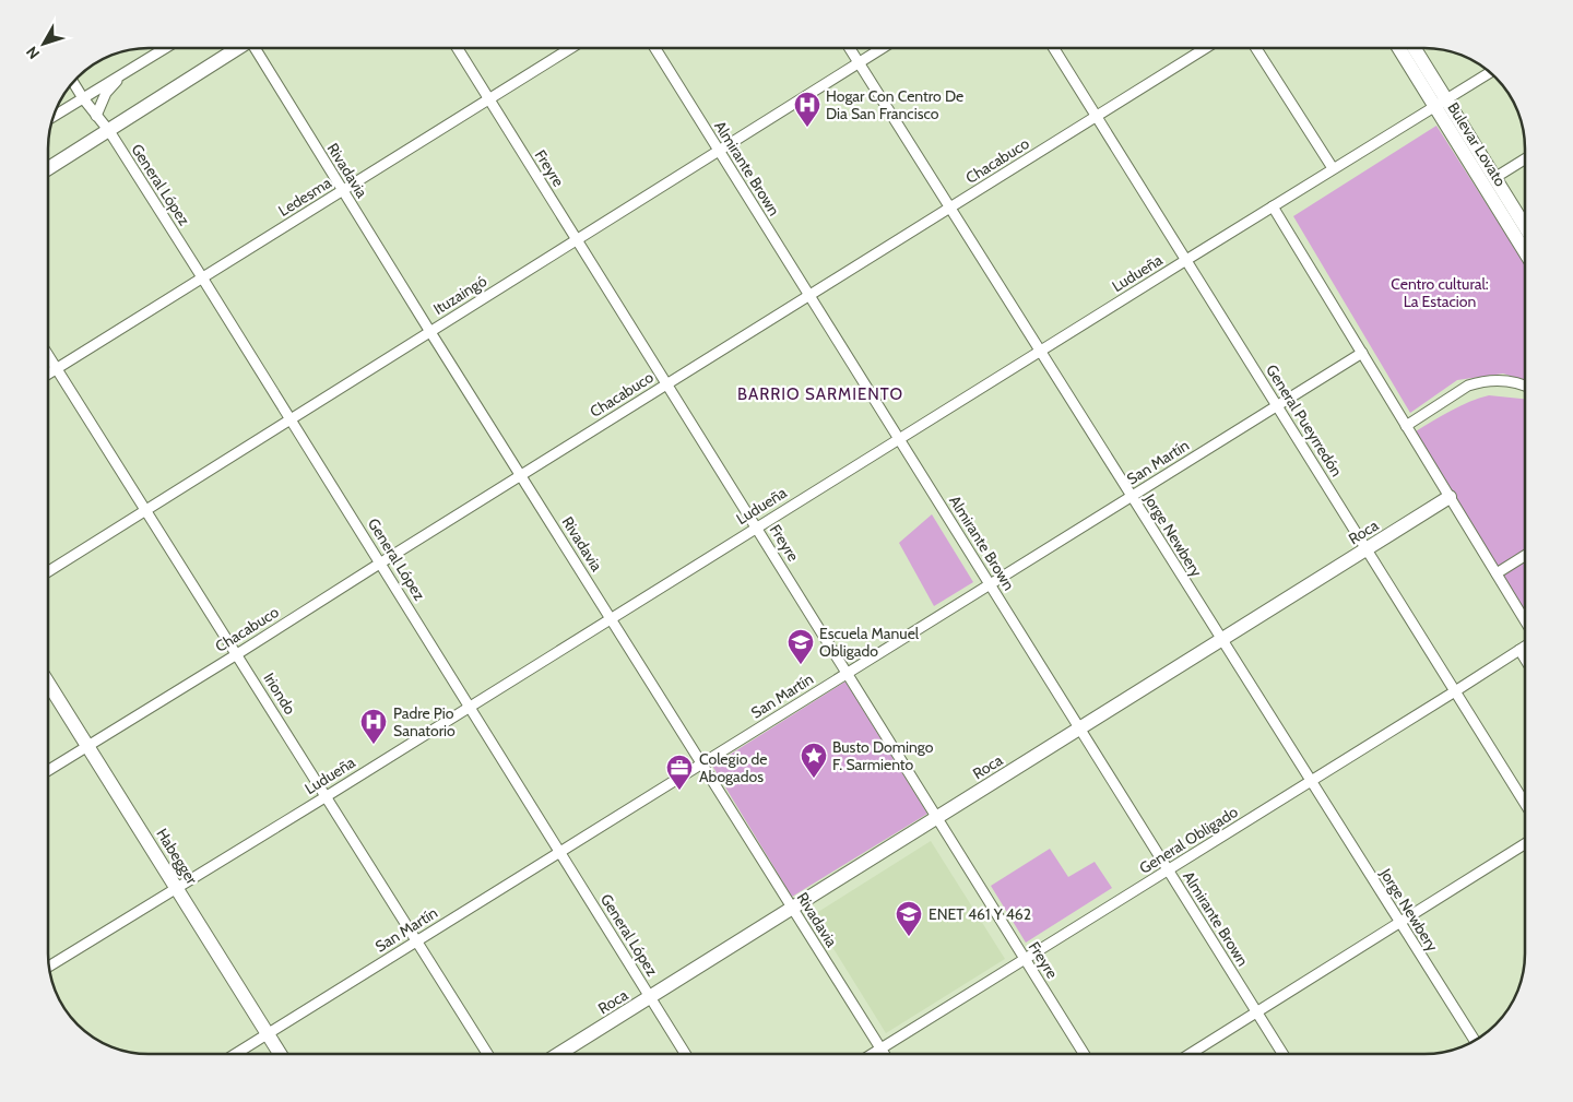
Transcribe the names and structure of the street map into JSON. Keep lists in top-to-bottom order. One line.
{"streets":{"street":["Bulevar Lovato","Chacabuco","Freyre","Almirante Brown","Rivadavia","General López","Ledesma","Ludueña","Ituzaingó","General Pueyrredón","San Martín","Roca","Jorge Newbery","Iriondo","General Obligado","Habegger"]},"crossings":[["Bulevar Lovato","Ludueña"],["Chacabuco","Freyre"],["Chacabuco","Almirante Brown"],["Chacabuco","Rivadavia"],["Chacabuco","General López"],["Chacabuco","General Pueyrredón"],["Chacabuco","Jorge Newbery"],["Chacabuco","Iriondo"],["Chacabuco","Habegger"],["Freyre","Ledesma"],["Freyre","Ludueña"],["Freyre","Ituzaingó"],["Freyre","San Martín"],["Freyre","Roca"],["Freyre","General Obligado"],["Almirante Brown","Ludueña"],["Almirante Brown","Ituzaingó"],["Almirante Brown","San Martín"],["Almirante Brown","Roca"],["Almirante Brown","General Obligado"],["Rivadavia","Ledesma"],["Rivadavia","Ludueña"],["Rivadavia","Ituzaingó"],["Rivadavia","San Martín"],["Rivadavia","Roca"],["Rivadavia","General Obligado"],["General López","Ledesma"],["General López","Ludueña"],["General López","Ituzaingó"],["General López","San Martín"],["General López","Roca"],["Ledesma","Iriondo"],["Ludueña","General Pueyrredón"],["Ludueña","Jorge Newbery"],["Ludueña","Iriondo"],["Ludueña","Habegger"],["Ituzaingó","Jorge Newbery"],["Ituzaingó","Iriondo"],["General Pueyrredón","San Martín"],["General Pueyrredón","Roca"],["General Pueyrredón","General Obligado"],["San Martín","Jorge Newbery"],["San Martín","Iriondo"],["San Martín","Habegger"],["Roca","Jorge Newbery"],["Jorge Newbery","General Obligado"]],"districts":["BARRIO SARMIENTO"],"parks":["Centro cultural: La Estacion"],"places":{"hospital":["Hogar Con Centro De Dia San Francisco","Padre Pio Sanatorio"],"school or university":["Escuela Manuel Obligado","ENET 461 Y 462"],"place":["Busto Domingo F. Sarmiento"],"office":["Colegio de Abogados"]},"north":"bottom left"}
